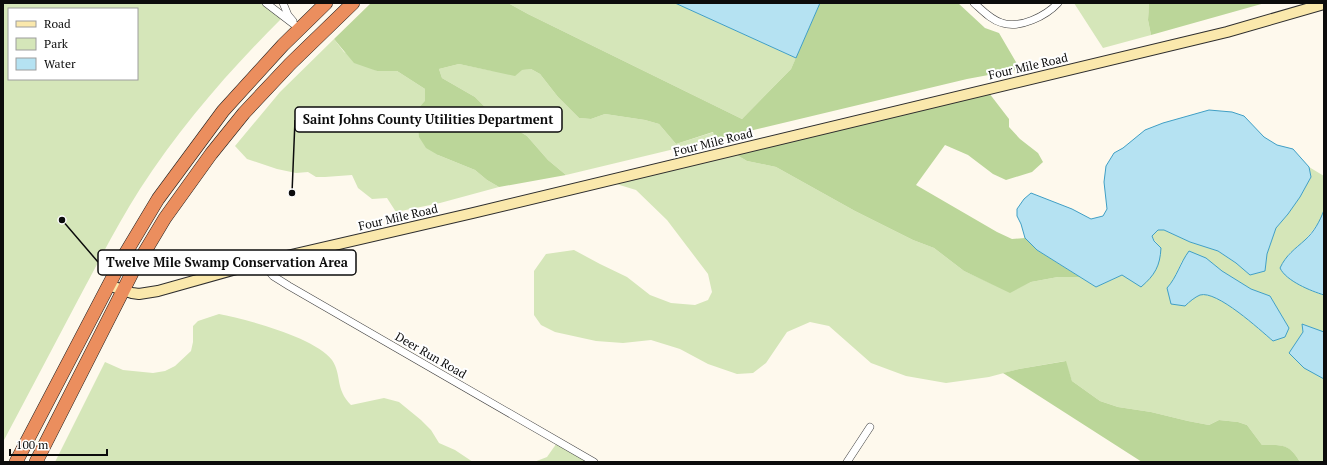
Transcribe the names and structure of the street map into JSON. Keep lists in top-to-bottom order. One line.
{"streets":{"main road":["Four Mile Road"],"street":["Deer Run Road"]},"crossings":[["Four Mile Road","Deer Run Road"]],"places":["Saint Johns County Utilities Department","Twelve Mile Swamp Conservation Area"],"legend":["Road","Park","Water"],"scale_bar":"100 m"}
